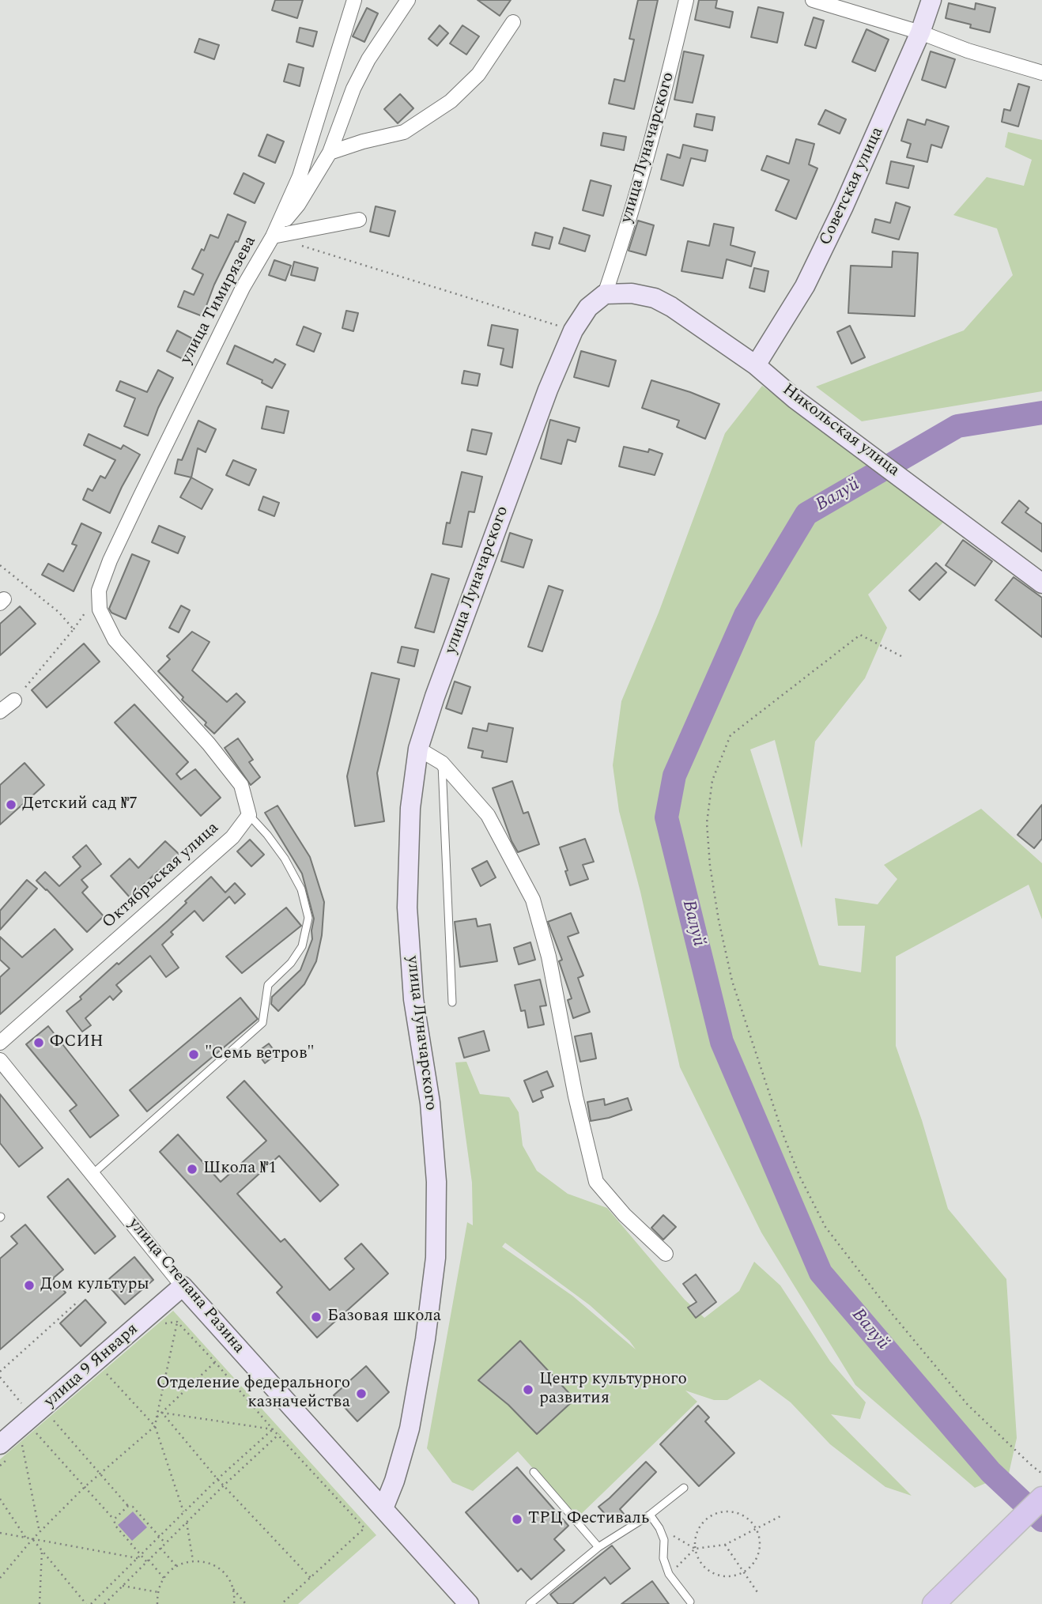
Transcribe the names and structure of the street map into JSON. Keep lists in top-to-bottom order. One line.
{"streets":{"main road":["улица Луначарского","Советская улица","Никольская улица","улица Степана Разина","улица 9 Января"],"street":["улица Тимирязева","Октябрьская улица"]},"crossings":[["улица Луначарского","Никольская улица"],["улица Луначарского","улица Степана Разина"],["Советская улица","Никольская улица"],["улица Тимирязева","Октябрьская улица"],["улица Степана Разина","улица 9 Января"]],"water":["Валуй"],"places":["Детский сад №7","ФСИН","\"Семь ветров\"","Школа №1","Дом культуры","Базовая школа","Центр культурного развития","Отделение федерального казначейства","ТРЦ Фестиваль"]}
